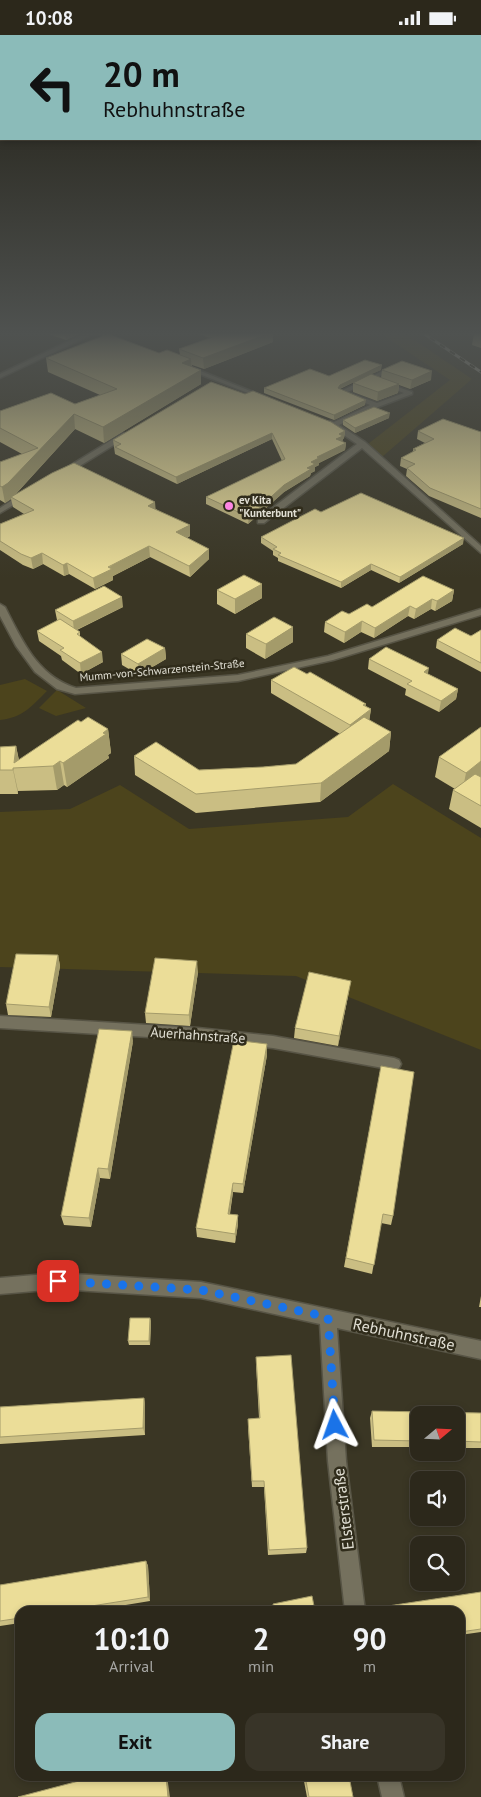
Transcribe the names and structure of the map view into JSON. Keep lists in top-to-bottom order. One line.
{"streets":{"street":["Mumm-von-Schwarzenstein-Straße","Auerhahnstraße","Rebhuhnstraße","Elsterstraße"]},"crossings":[["Rebhuhnstraße","Elsterstraße"]],"places":["ev Kita \"Kunterbunt\""],"north":"right","page":{"status":"10:08","turn":["20 m","Rebhuhnstraße"],"eta":["10:10","Arrival","2","min","90","m"],"buttons":["Exit","Share"]}}
